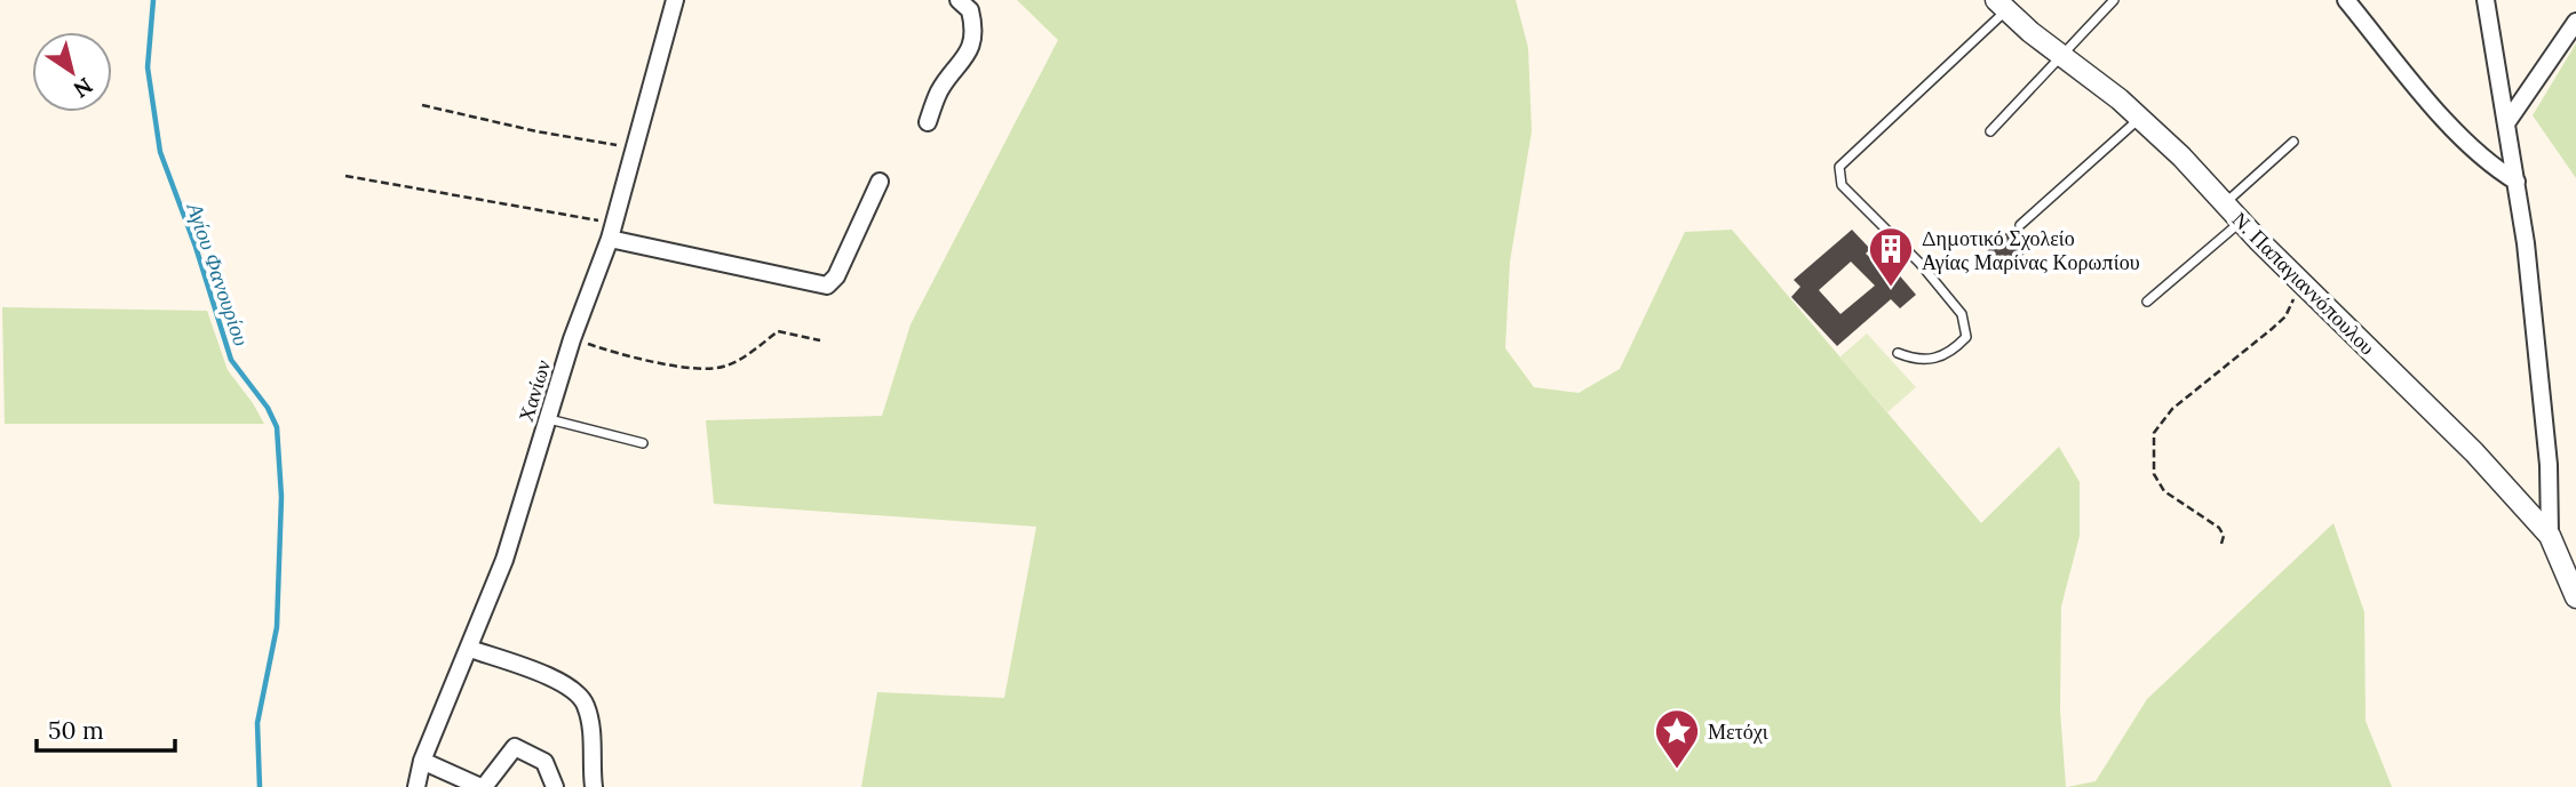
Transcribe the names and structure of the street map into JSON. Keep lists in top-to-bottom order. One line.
{"streets":{"street":["Ν. Παπαγιαννόπουλου","Χανίων"]},"water":["Αγίου Φανουρίου"],"places":{"building":["Δημοτικό Σχολείο Αγίας Μαρίνας Κορωπίου"],"place":["Μετόχι"]},"scale_bar":"50 m","north":"bottom right"}
